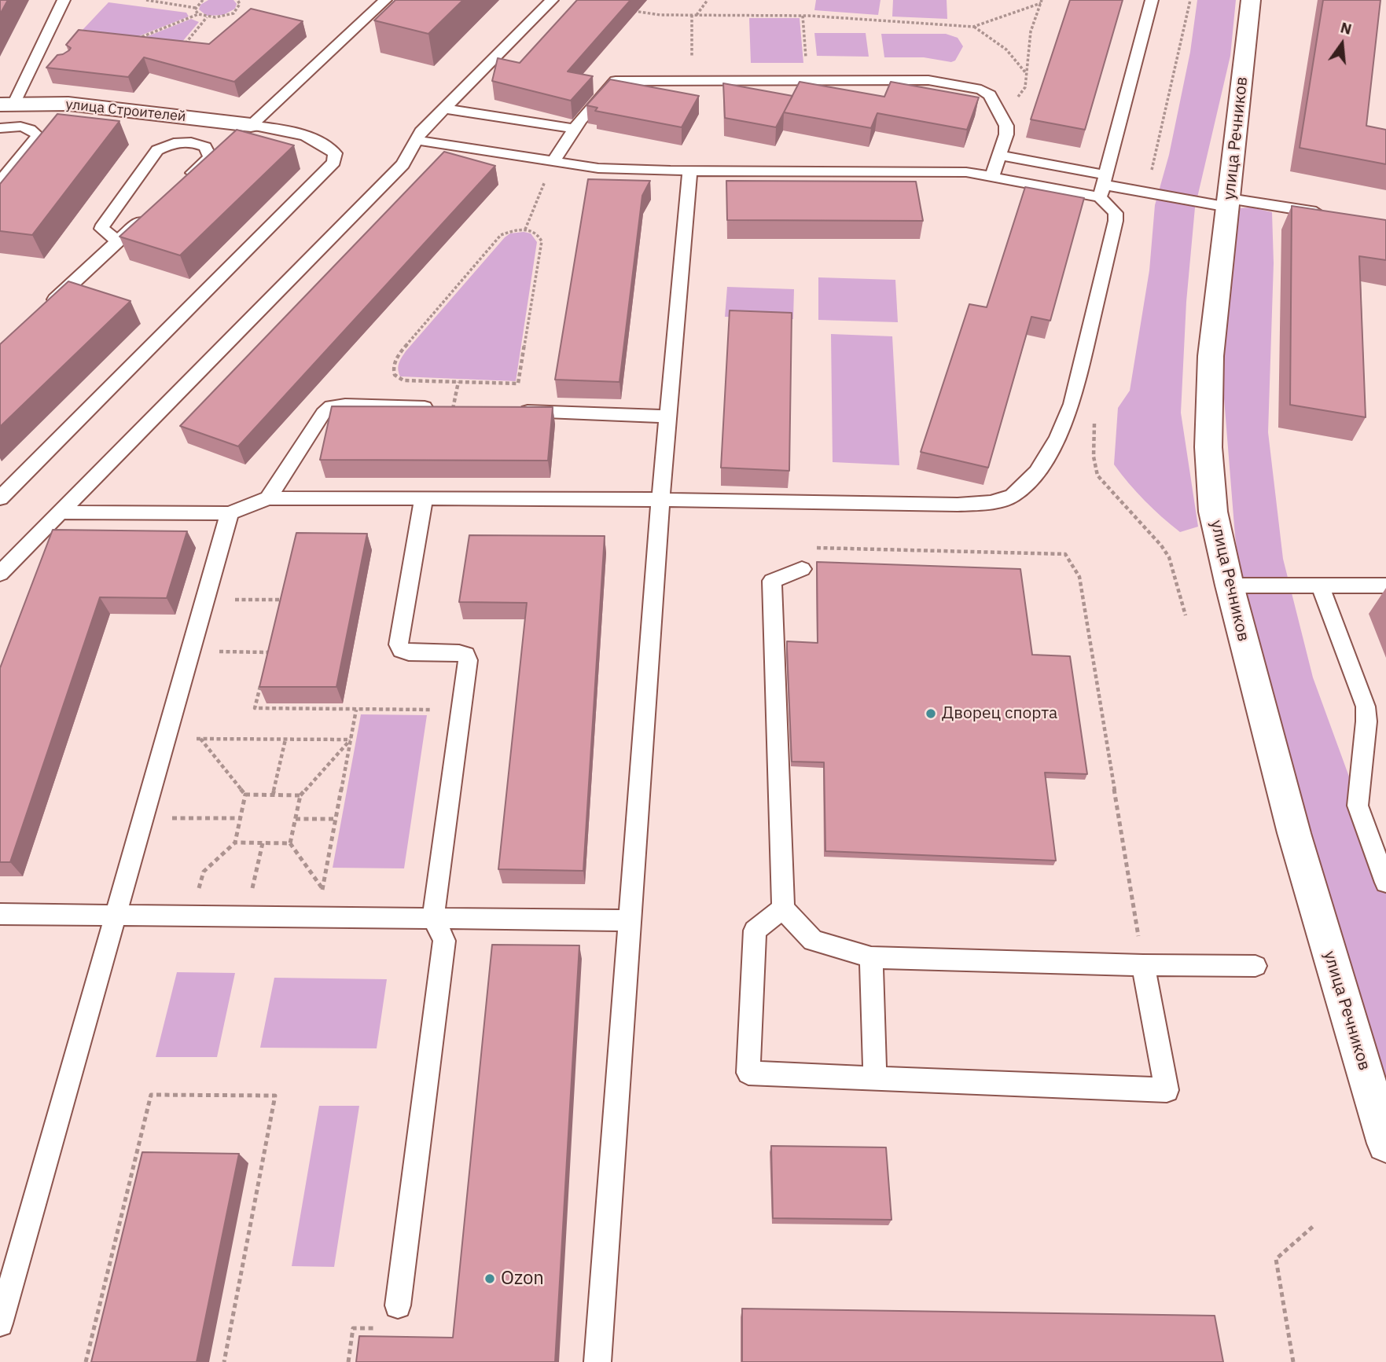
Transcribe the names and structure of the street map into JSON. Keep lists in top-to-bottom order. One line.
{"streets":{"street":["улица Строителей","улица Речников"]},"places":["Дворец спорта","Ozon"],"north":"top"}
